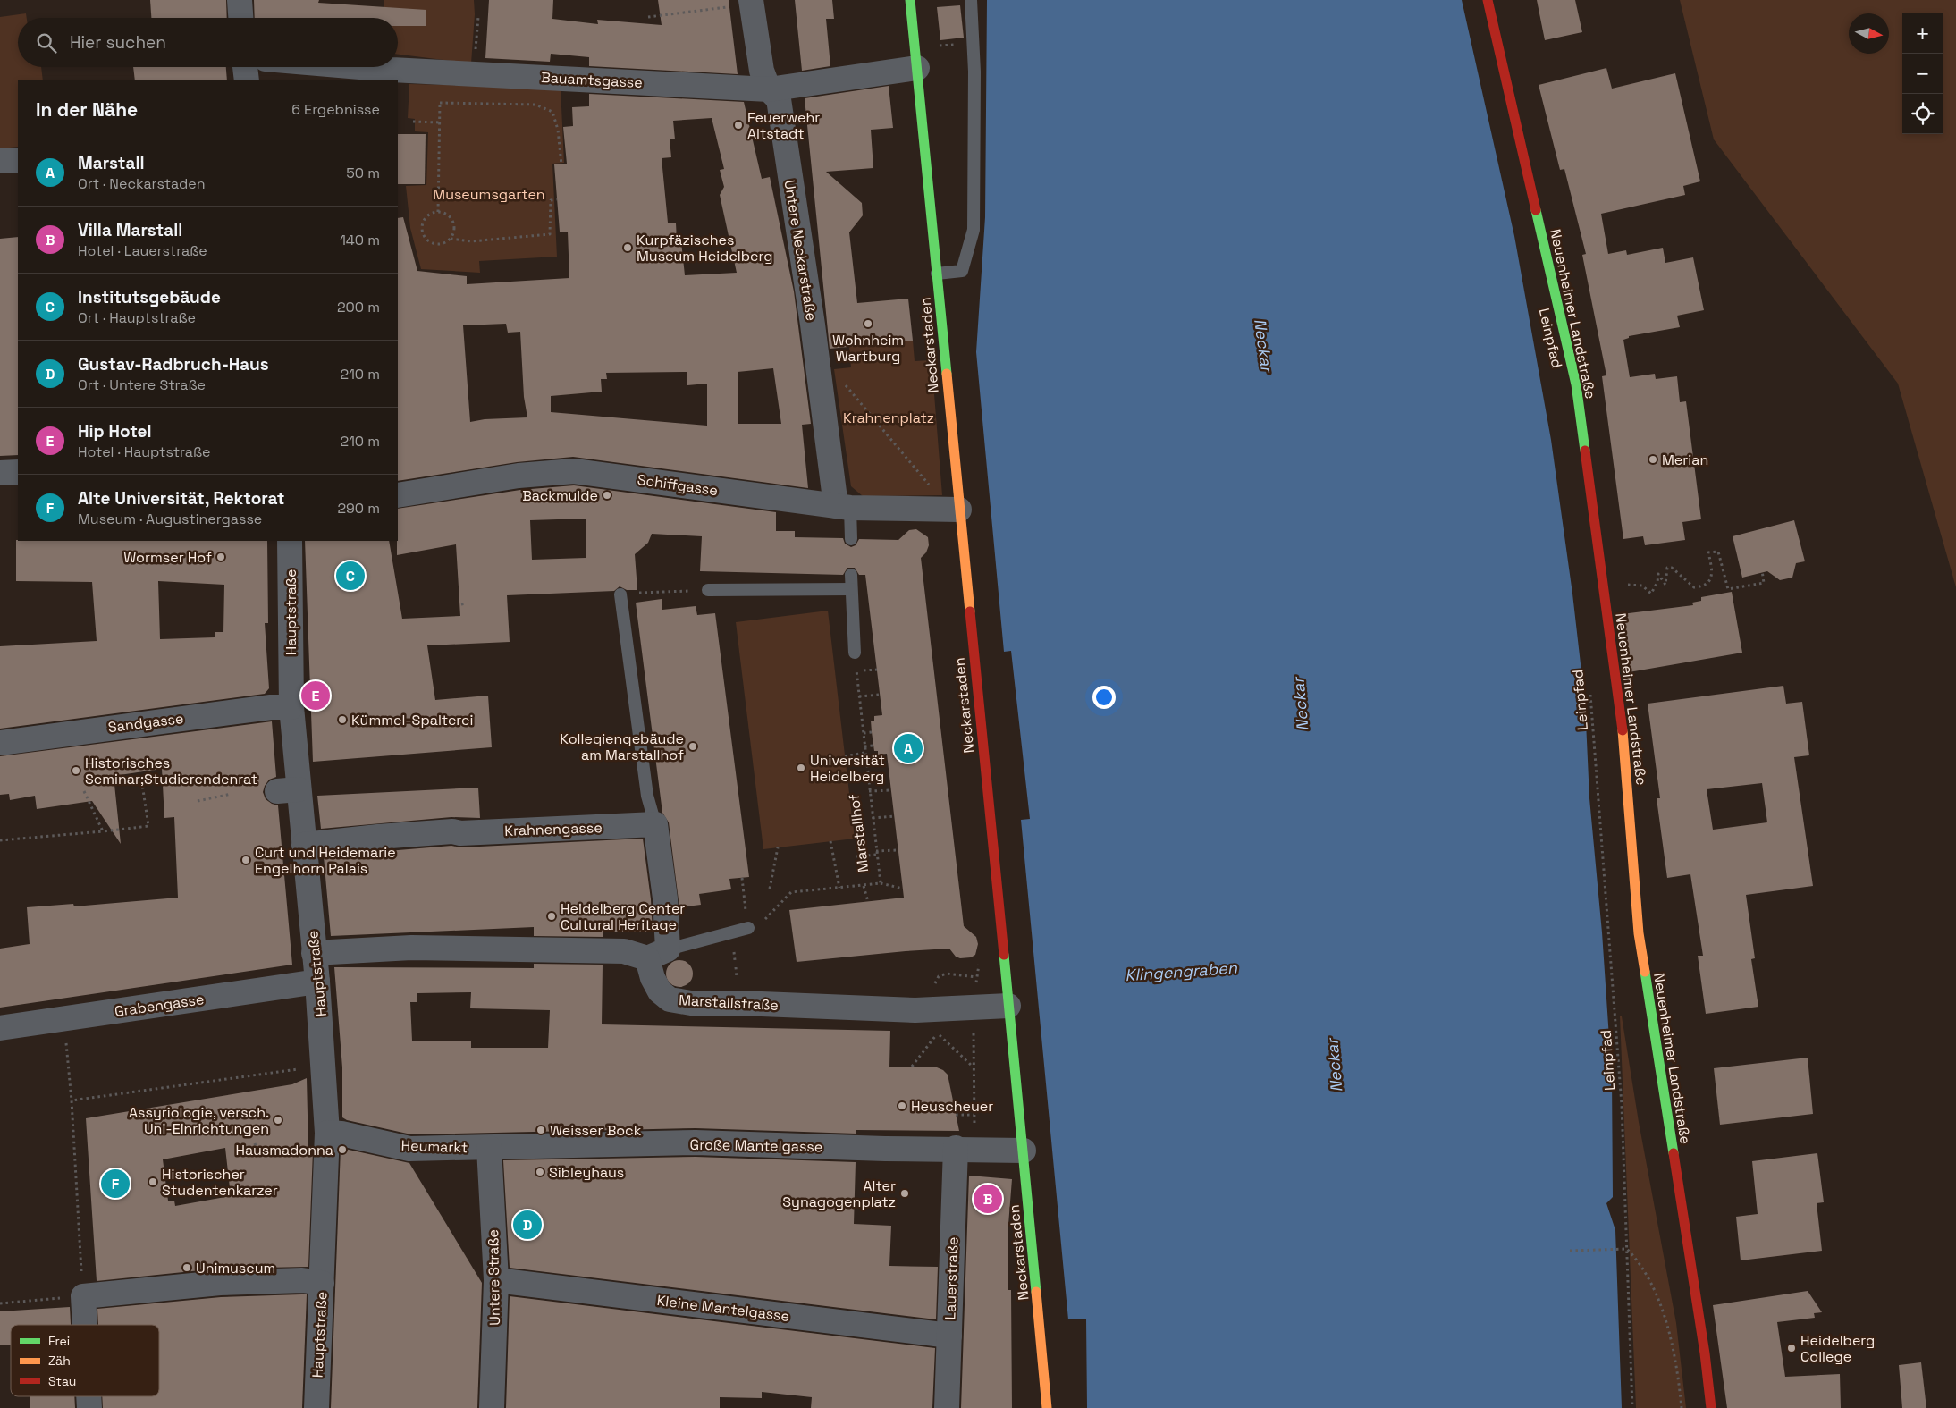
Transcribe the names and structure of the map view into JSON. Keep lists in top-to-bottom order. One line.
{"streets":{"main road":["Neuenheimer Landstraße","Neckarstaden"],"street":["Bauamtsgasse","Untere Neckarstraße","Schiffgasse","Hauptstraße","Sandgasse","Krahnengasse","Marstallstraße","Grabengasse","Große Mantelgasse","Heumarkt","Untere Straße","Lauerstraße","Kleine Mantelgasse"],"path":["Leinpfad","Marstallhof"]},"crossings":[["Bauamtsgasse","Untere Neckarstraße"],["Bauamtsgasse","Neckarstaden"],["Untere Neckarstraße","Schiffgasse"],["Neckarstaden","Schiffgasse"],["Neckarstaden","Marstallstraße"],["Neckarstaden","Große Mantelgasse"],["Hauptstraße","Sandgasse"],["Hauptstraße","Krahnengasse"],["Hauptstraße","Grabengasse"],["Hauptstraße","Heumarkt"],["Große Mantelgasse","Heumarkt"],["Große Mantelgasse","Untere Straße"],["Große Mantelgasse","Lauerstraße"],["Heumarkt","Untere Straße"],["Untere Straße","Kleine Mantelgasse"],["Lauerstraße","Kleine Mantelgasse"]],"water":["Neckar","Klingengraben"],"parks":["Museumsgarten","Krahnenplatz"],"places":["Feuerwehr Altstadt","Kurpfäzisches Museum Heidelberg","Wohnheim Wartburg","Merian","Backmulde","Wormser Hof","Kümmel-Spalterei","Kollegiengebäude am Marstallhof","Universität Heidelberg","Historisches Seminar;Studierendenrat","Curt und Heidemarie Engelhorn Palais","Heidelberg Center Cultural Heritage","Heuscheuer","Assyriologie, versch. Uni-Einrichtungen","Weisser Bock","Hausmadonna","Sibleyhaus","Historischer Studentenkarzer","Alter Synagogenplatz","Unimuseum","Heidelberg College"],"legend":["Frei","Zäh","Stau"],"north":"right","page":{"map_buttons":["+","−"],"search":"Hier suchen","heading":["In der Nähe","6 Ergebnisse"],"list":[{"mark":"A","name":"Marstall","note":"Ort · Neckarstaden","value":"50 m"},{"mark":"B","name":"Villa Marstall","note":"Hotel · Lauerstraße","value":"140 m"},{"mark":"C","name":"Institutsgebäude","note":"Ort · Hauptstraße","value":"200 m"},{"mark":"D","name":"Gustav-Radbruch-Haus","note":"Ort · Untere Straße","value":"210 m"},{"mark":"E","name":"Hip Hotel","note":"Hotel · Hauptstraße","value":"210 m"},{"mark":"F","name":"Alte Universität, Rektorat","note":"Museum · Augustinergasse","value":"290 m"}],"pins":["C","E","A","F","B","D"]}}
